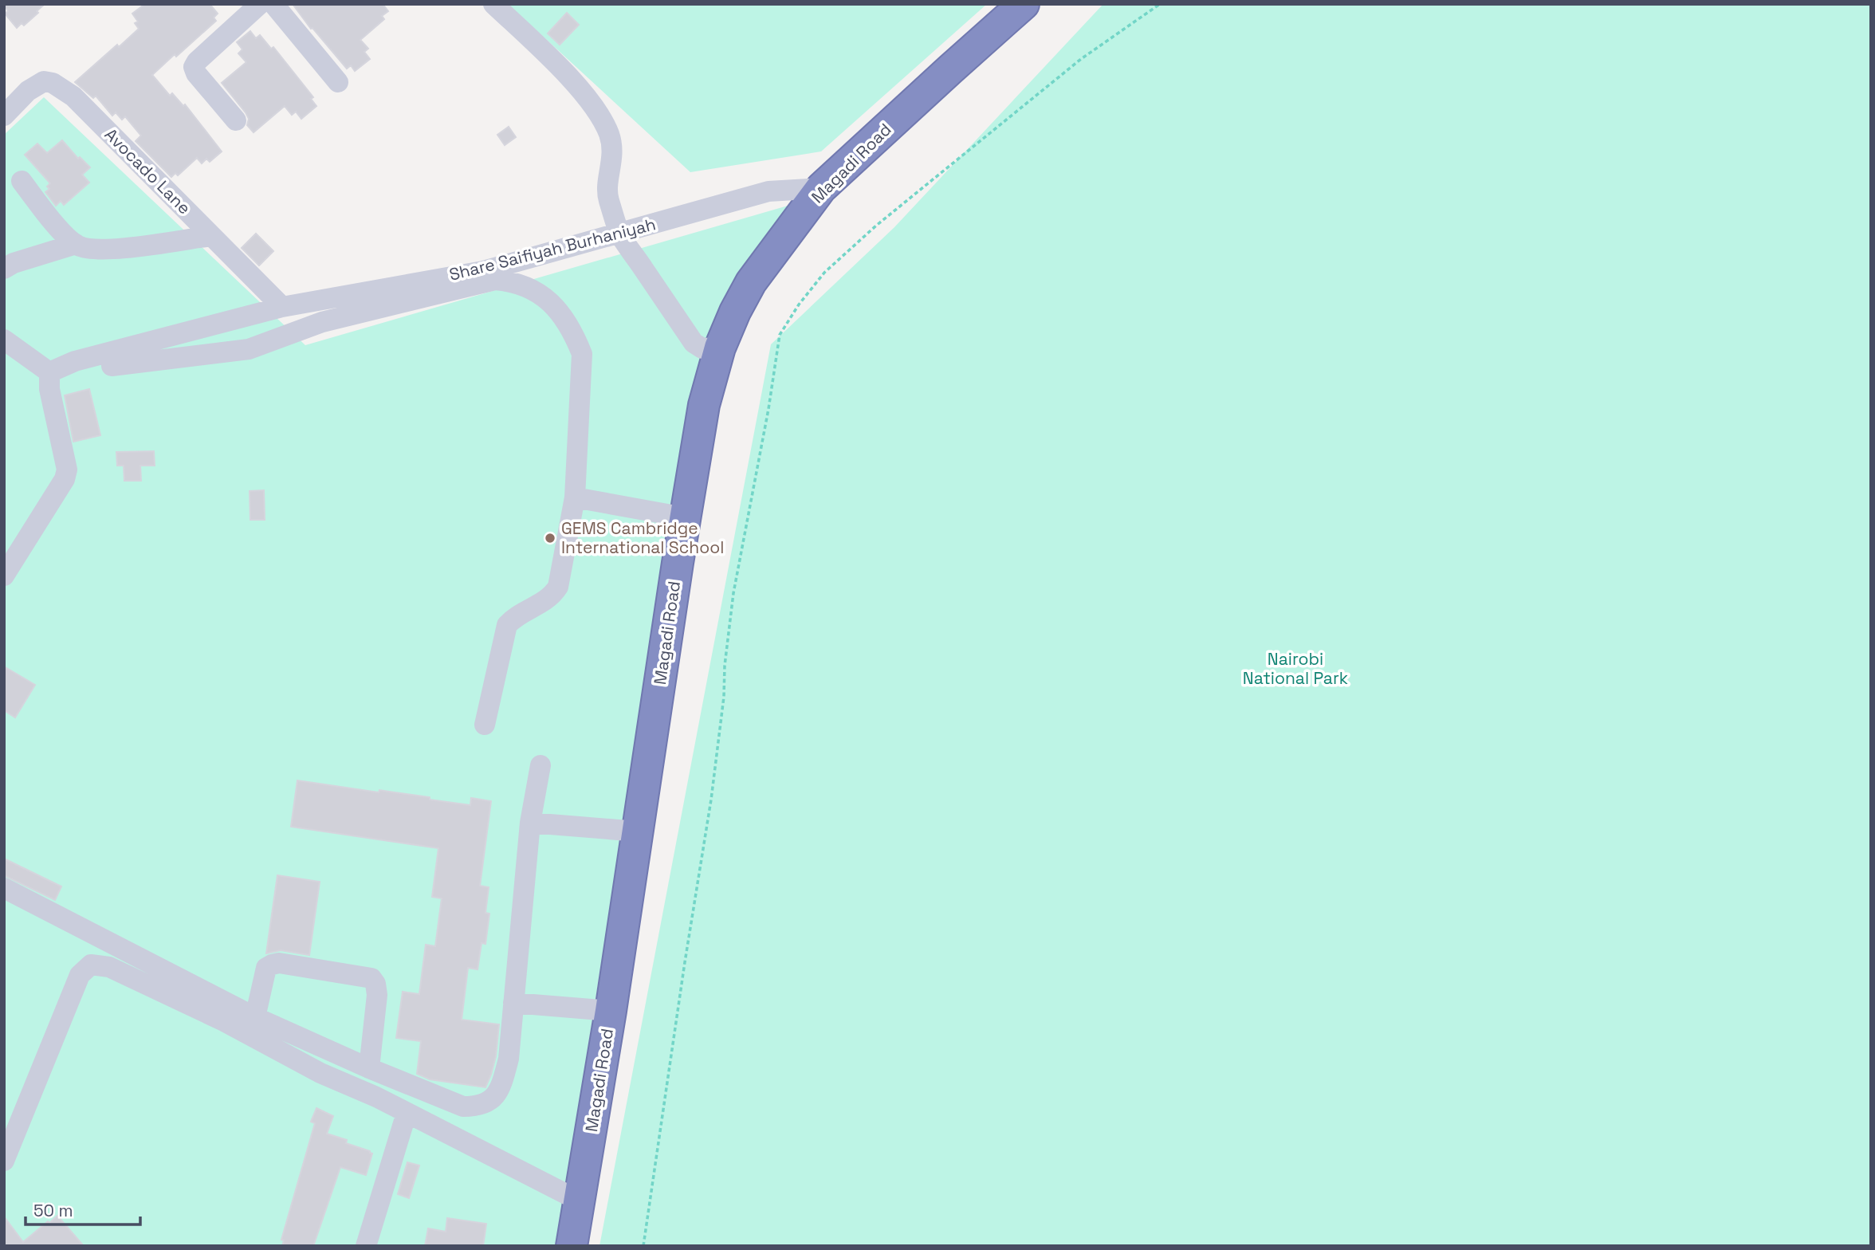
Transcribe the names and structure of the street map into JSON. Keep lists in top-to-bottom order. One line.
{"streets":{"highway":["Magadi Road"],"street":["Avocado Lane","Share Saifiyah Burhaniyah"]},"crossings":[["Magadi Road","Share Saifiyah Burhaniyah"],["Avocado Lane","Share Saifiyah Burhaniyah"]],"parks":["Nairobi National Park"],"places":["GEMS Cambridge International School"],"scale_bar":"50 m"}
